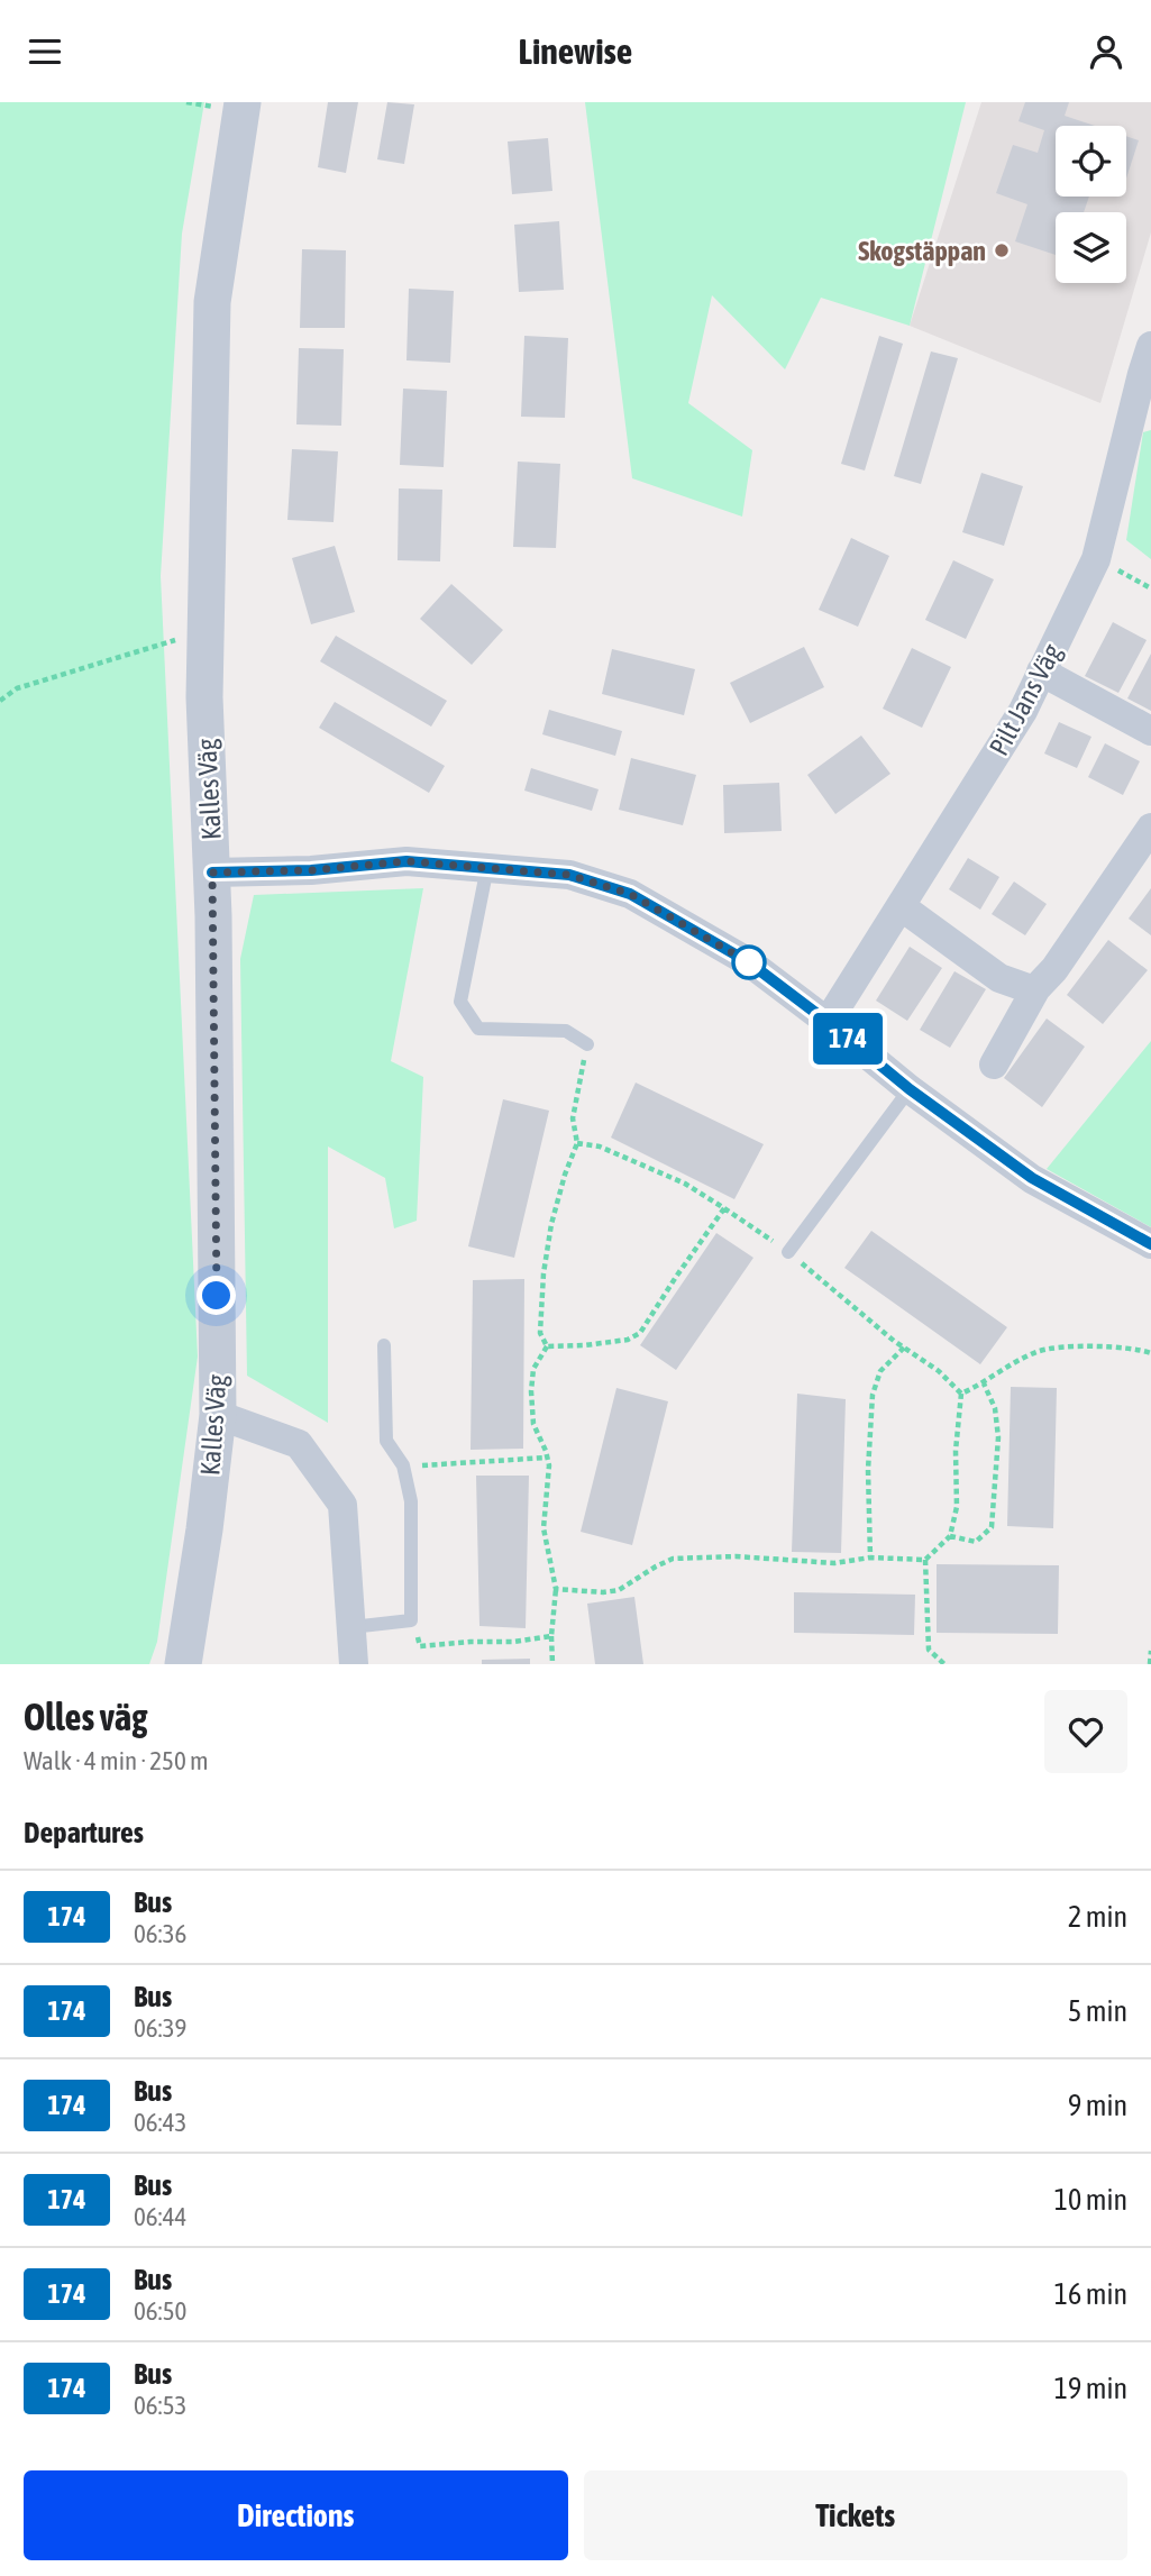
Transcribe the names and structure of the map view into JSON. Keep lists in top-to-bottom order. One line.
{"streets":{"street":["Pilt Jans Väg","Kalles Väg"]},"places":["Skogstäppan"],"lines":["bus line 174"],"page":{"header":"Linewise","on_map":"174","heading":[["Olles väg","Walk · 4 min · 250 m"],"Departures"],"list":[{"mark":"174","name":"Bus","note":"06:36","value":"2 min"},{"mark":"174","name":"Bus","note":"06:39","value":"5 min"},{"mark":"174","name":"Bus","note":"06:43","value":"9 min"},{"mark":"174","name":"Bus","note":"06:44","value":"10 min"},{"mark":"174","name":"Bus","note":"06:50","value":"16 min"},{"mark":"174","name":"Bus","note":"06:53","value":"19 min"}],"buttons":["Directions","Tickets"]}}
